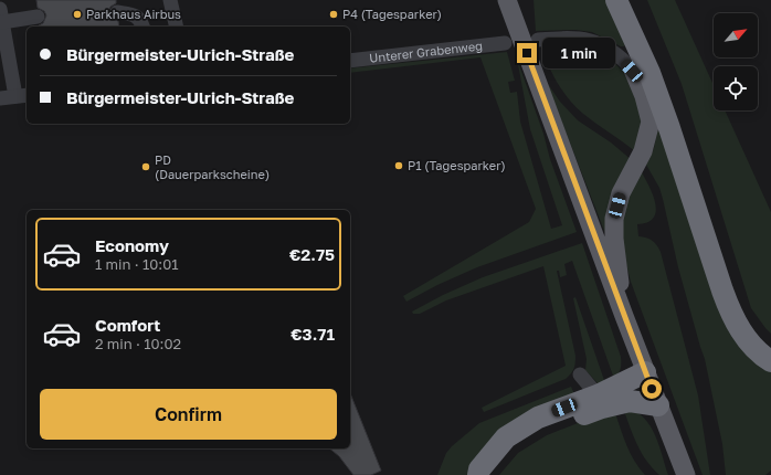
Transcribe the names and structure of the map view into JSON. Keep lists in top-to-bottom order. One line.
{"streets":{"street":["Unterer Grabenweg"]},"places":["Parkhaus Airbus","P4 (Tagesparker)","P1 (Tagesparker)","PD (Dauerparkscheine)"],"north":"top right","page":{"banner":["Bürgermeister-Ulrich-Straße","Bürgermeister-Ulrich-Straße"],"bubble":"1 min","list":[{"name":"Economy","note":"1 min · 10:01","value":"€2.75"},{"name":"Comfort","note":"2 min · 10:02","value":"€3.71"}],"buttons":"Confirm"}}
